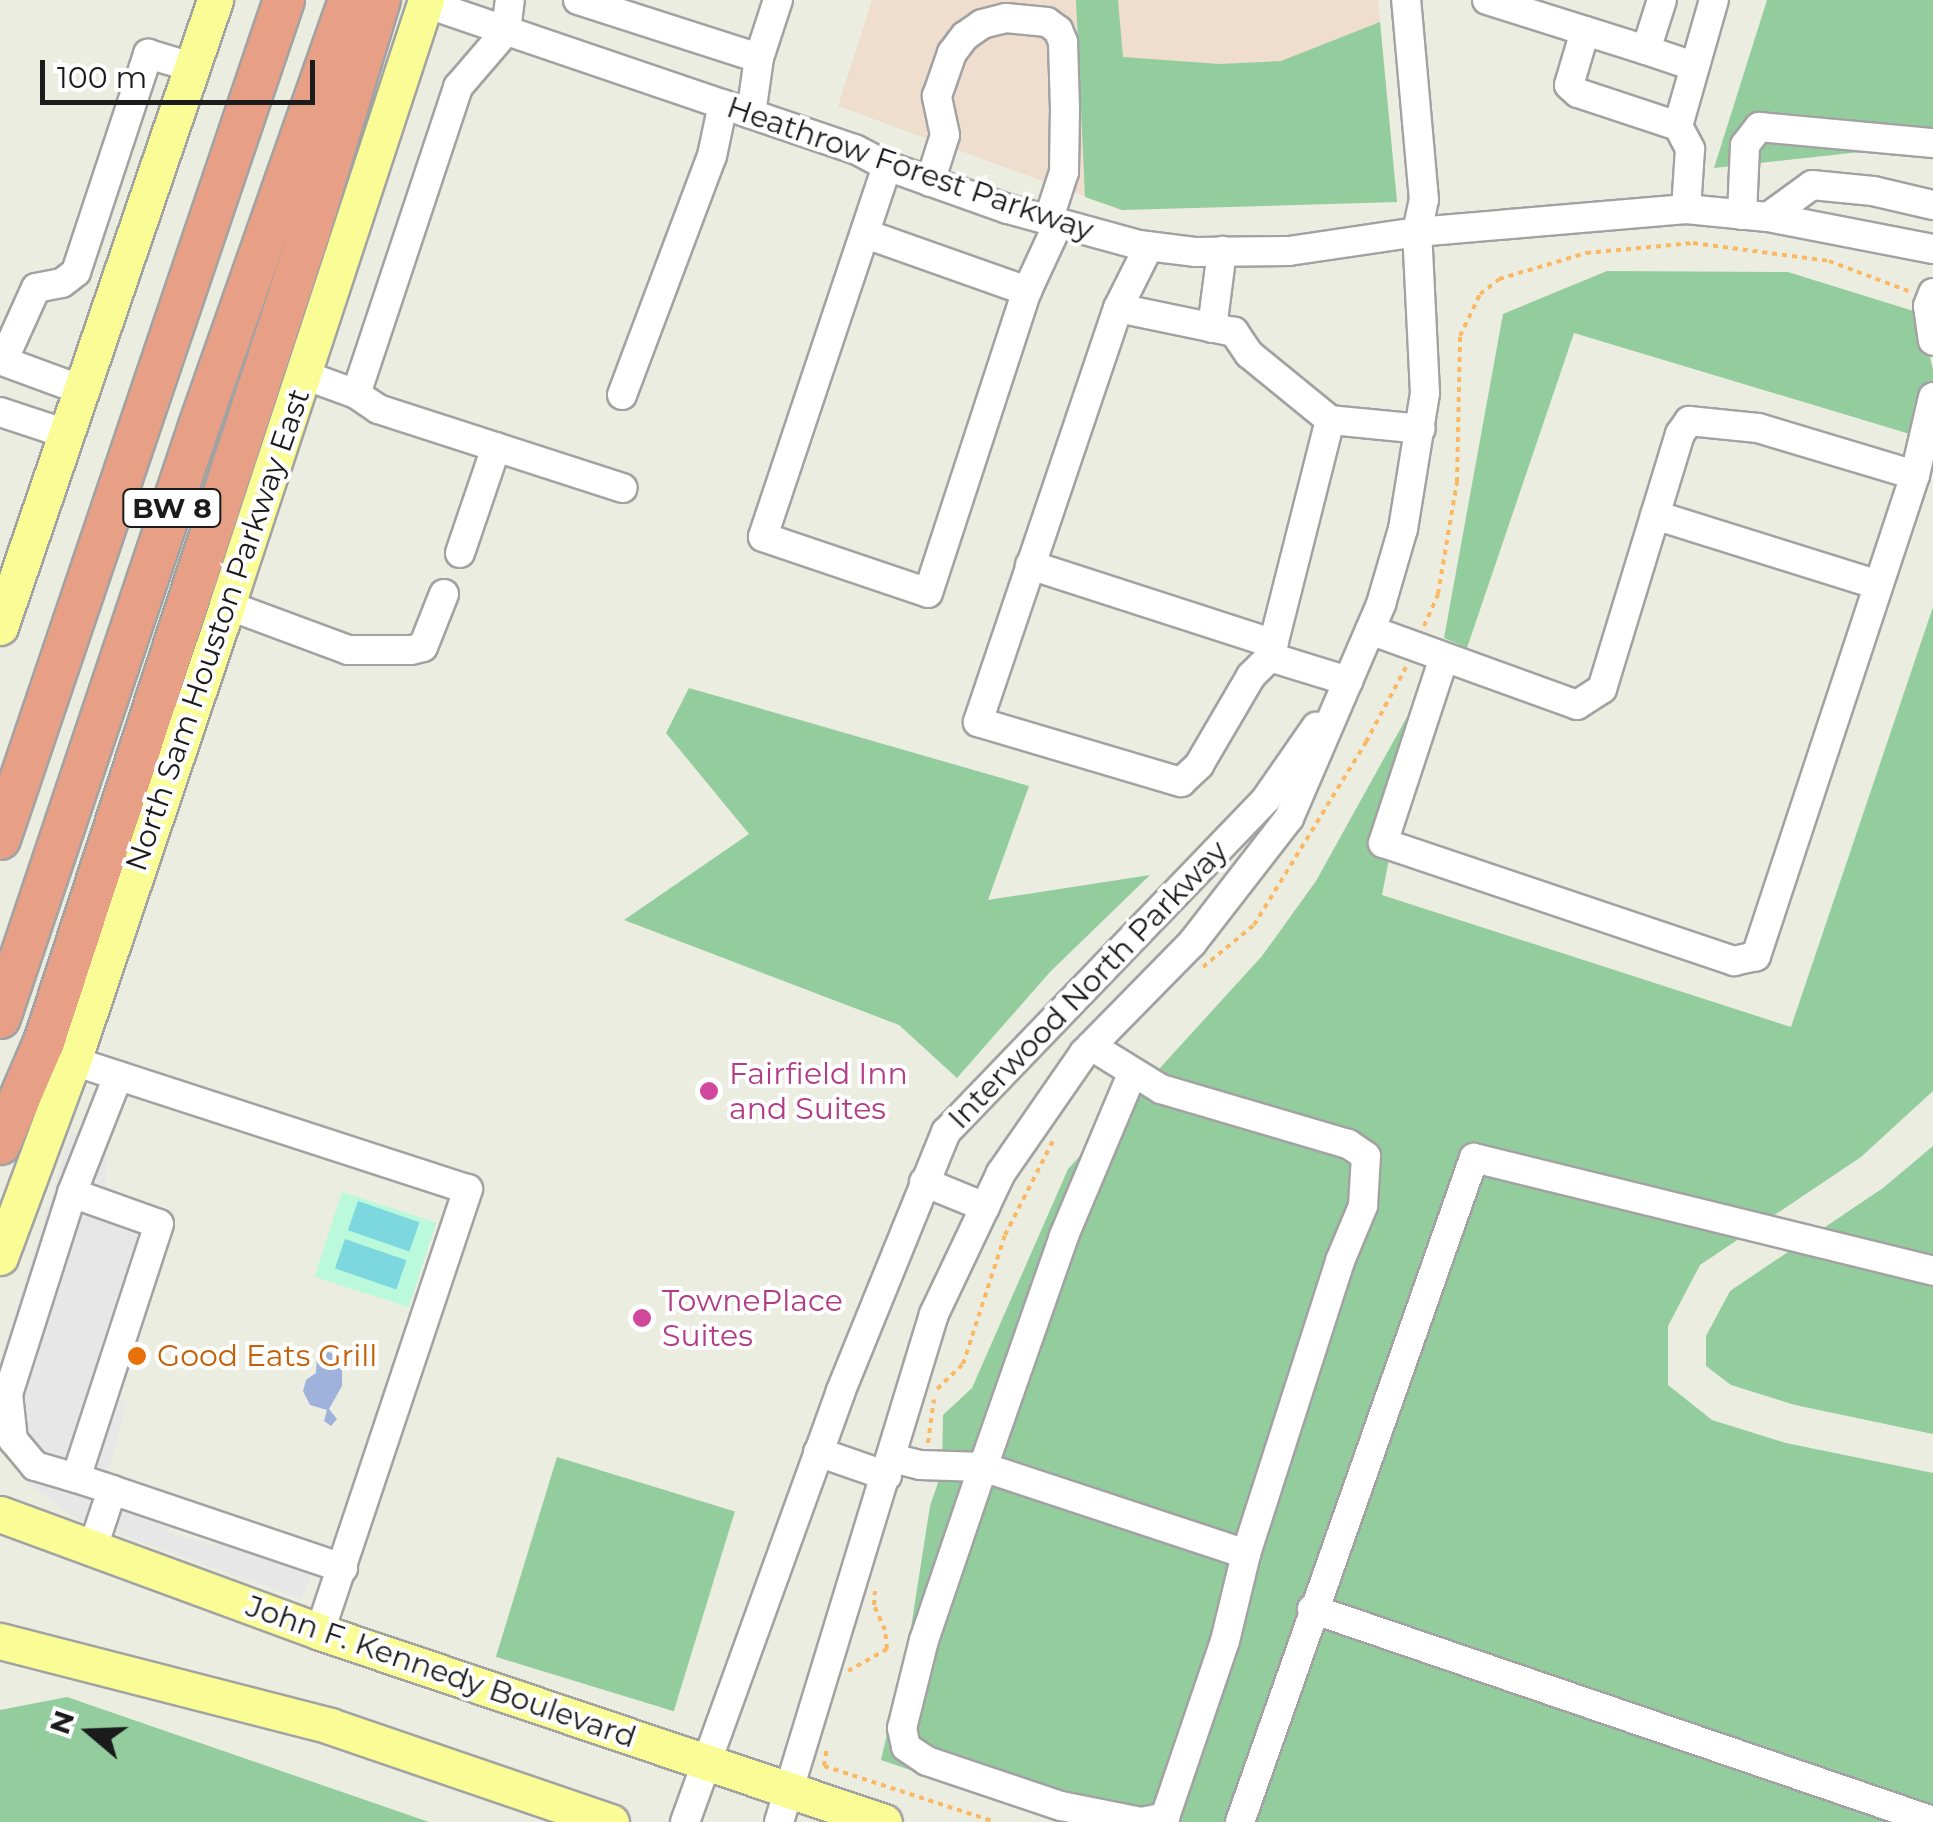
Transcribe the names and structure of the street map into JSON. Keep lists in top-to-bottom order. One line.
{"streets":{"highway":["BW 8"],"main road":["North Sam Houston Parkway East","John F. Kennedy Boulevard"],"street":["Heathrow Forest Parkway","Interwood North Parkway"]},"crossings":[["Heathrow Forest Parkway","North Sam Houston Parkway East"],["Heathrow Forest Parkway","Interwood North Parkway"],["Interwood North Parkway","John F. Kennedy Boulevard"]],"places":["Fairfield Inn and Suites","TownePlace Suites","Good Eats Grill"],"scale_bar":"100 m","north":"left"}
